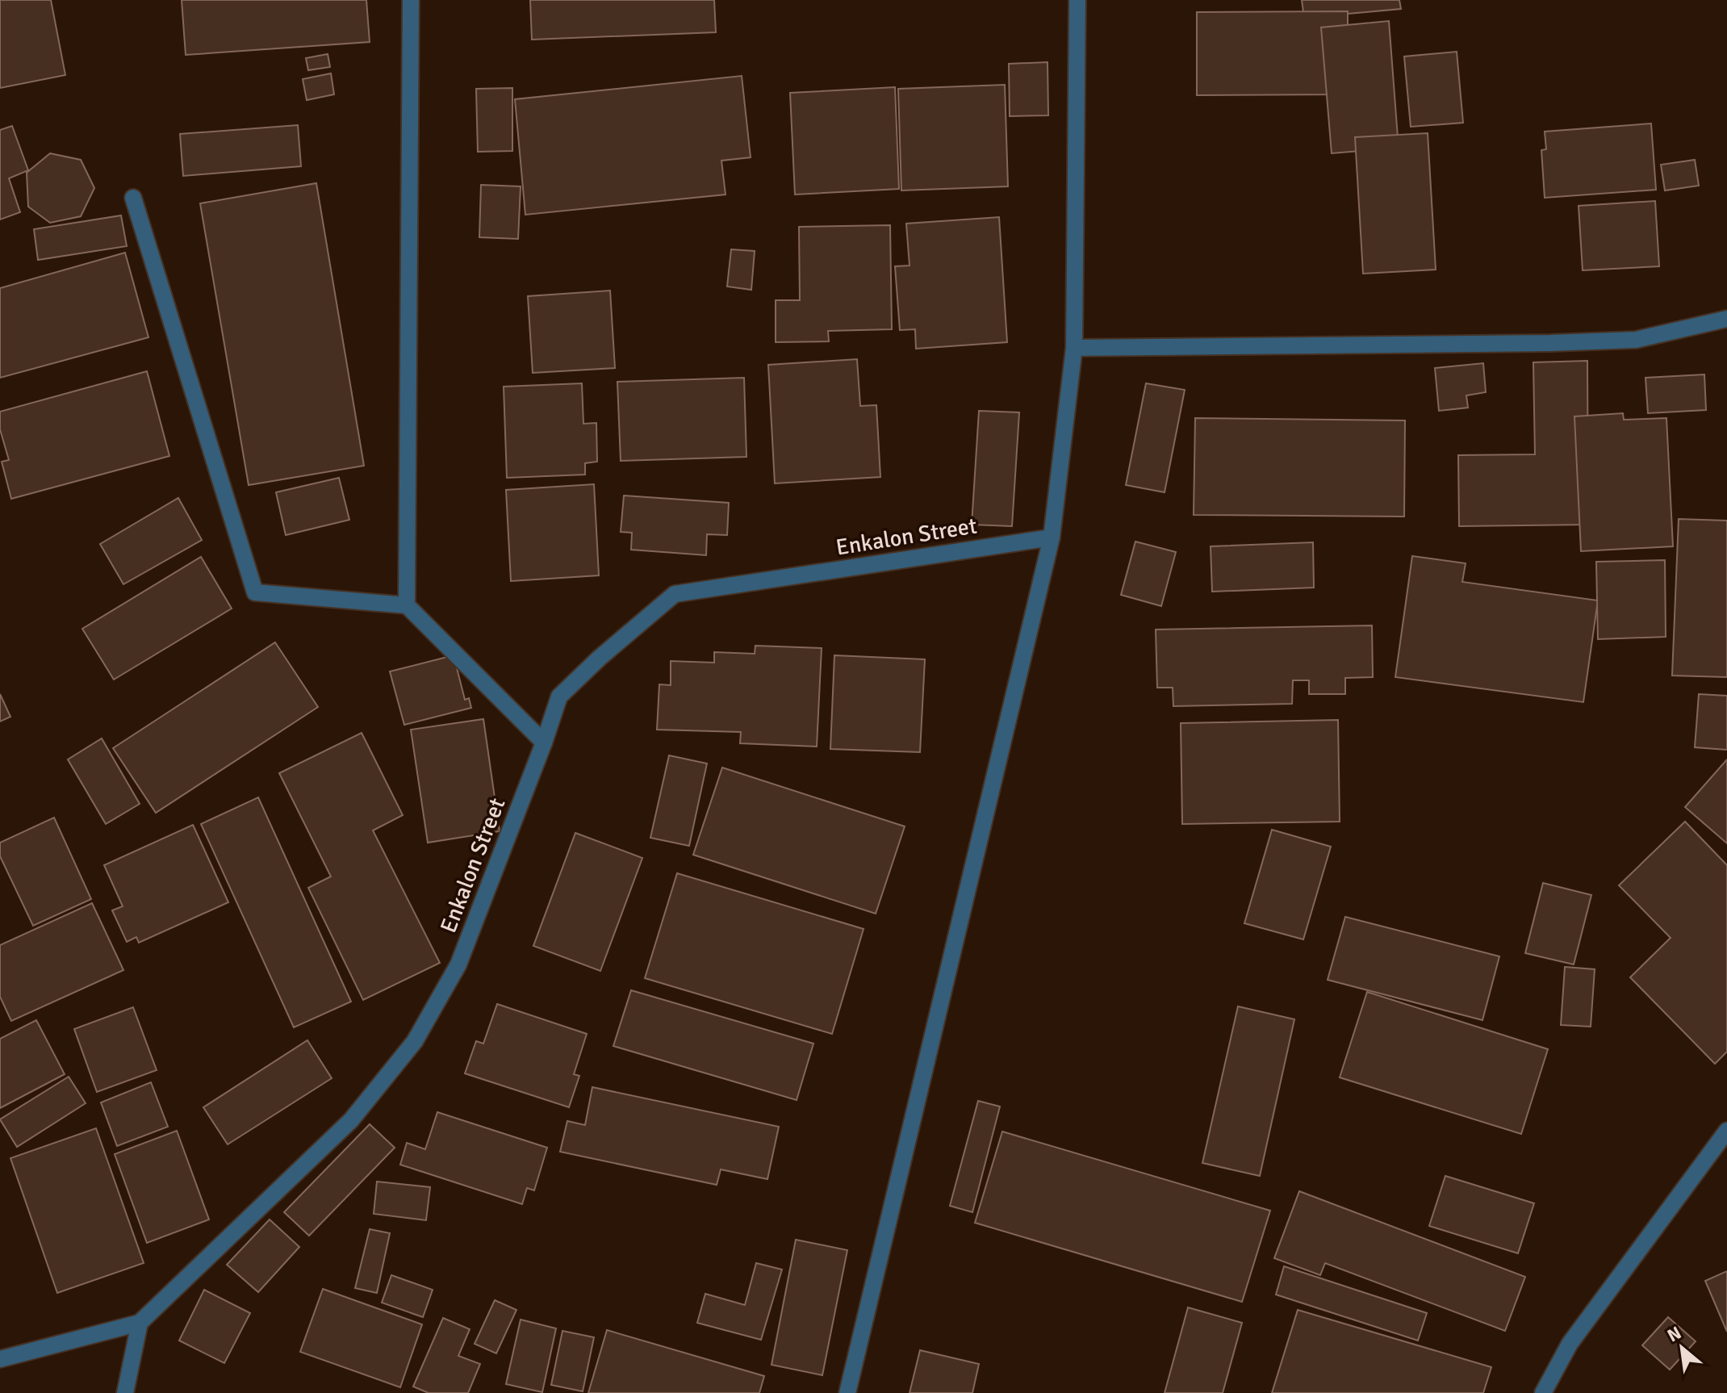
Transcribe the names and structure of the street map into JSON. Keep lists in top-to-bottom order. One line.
{"streets":{"street":["Enkalon Street"]},"north":"top left"}
